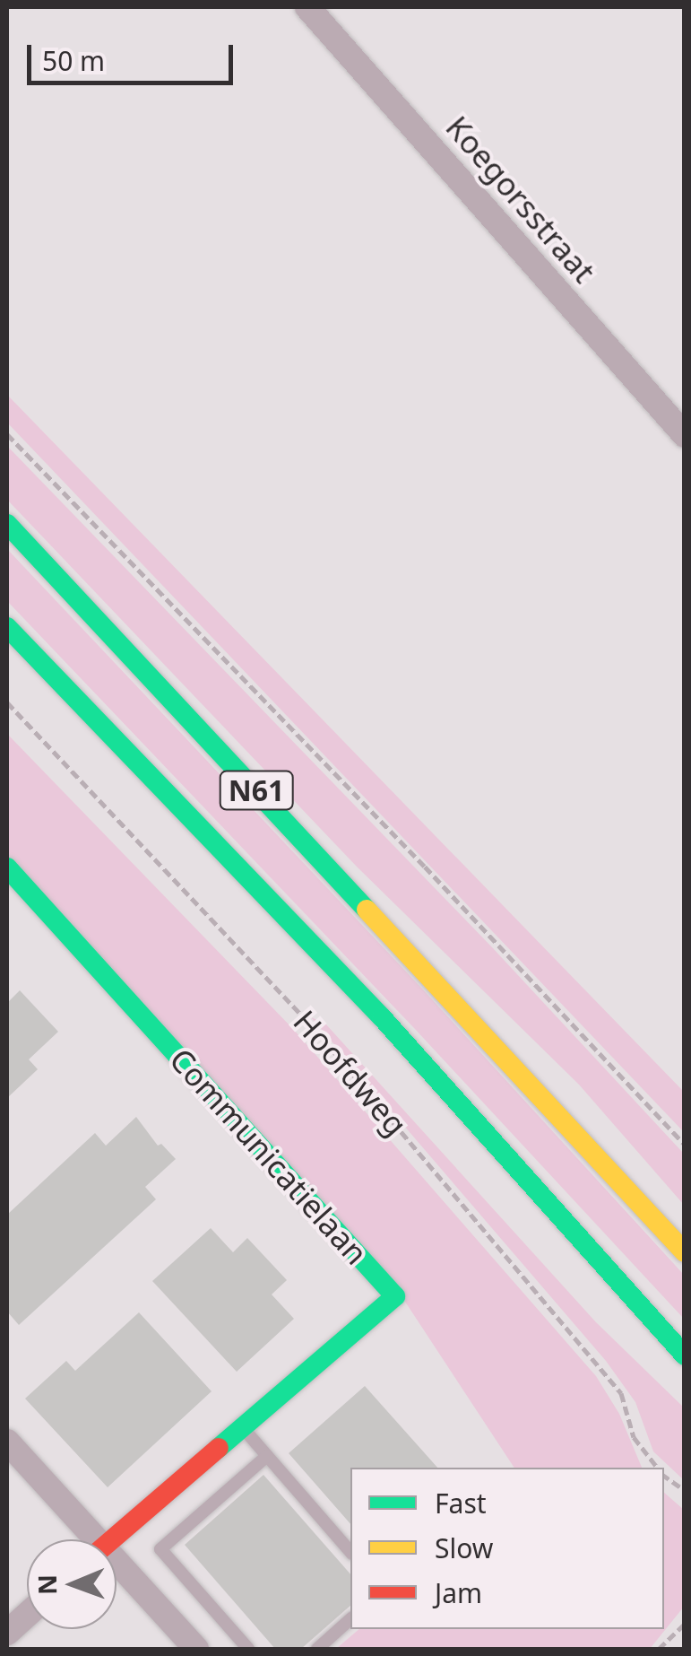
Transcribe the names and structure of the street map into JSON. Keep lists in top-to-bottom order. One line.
{"streets":{"main road":["N61","Hoofdweg","Communicatielaan"],"street":["Koegorsstraat"]},"legend":["Fast","Slow","Jam"],"scale_bar":"50 m","north":"left"}
